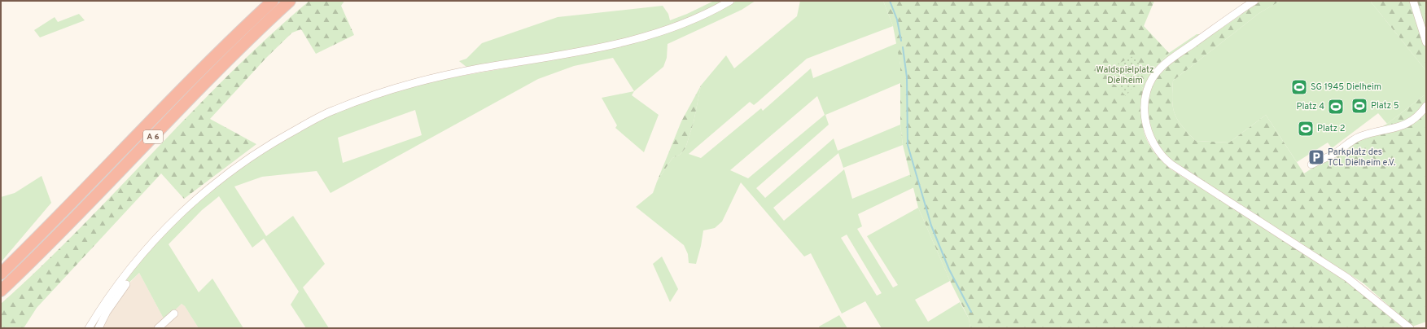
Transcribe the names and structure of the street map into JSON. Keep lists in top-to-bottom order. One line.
{"streets":{"highway":["A 6"]},"parks":["Waldspielplatz Dielheim"],"places":{"sports":["SG 1945 Dielheim","Platz 5","Platz 4","Platz 2"],"parking":["Parkplatz des TCL Dielheim e.V."]}}
